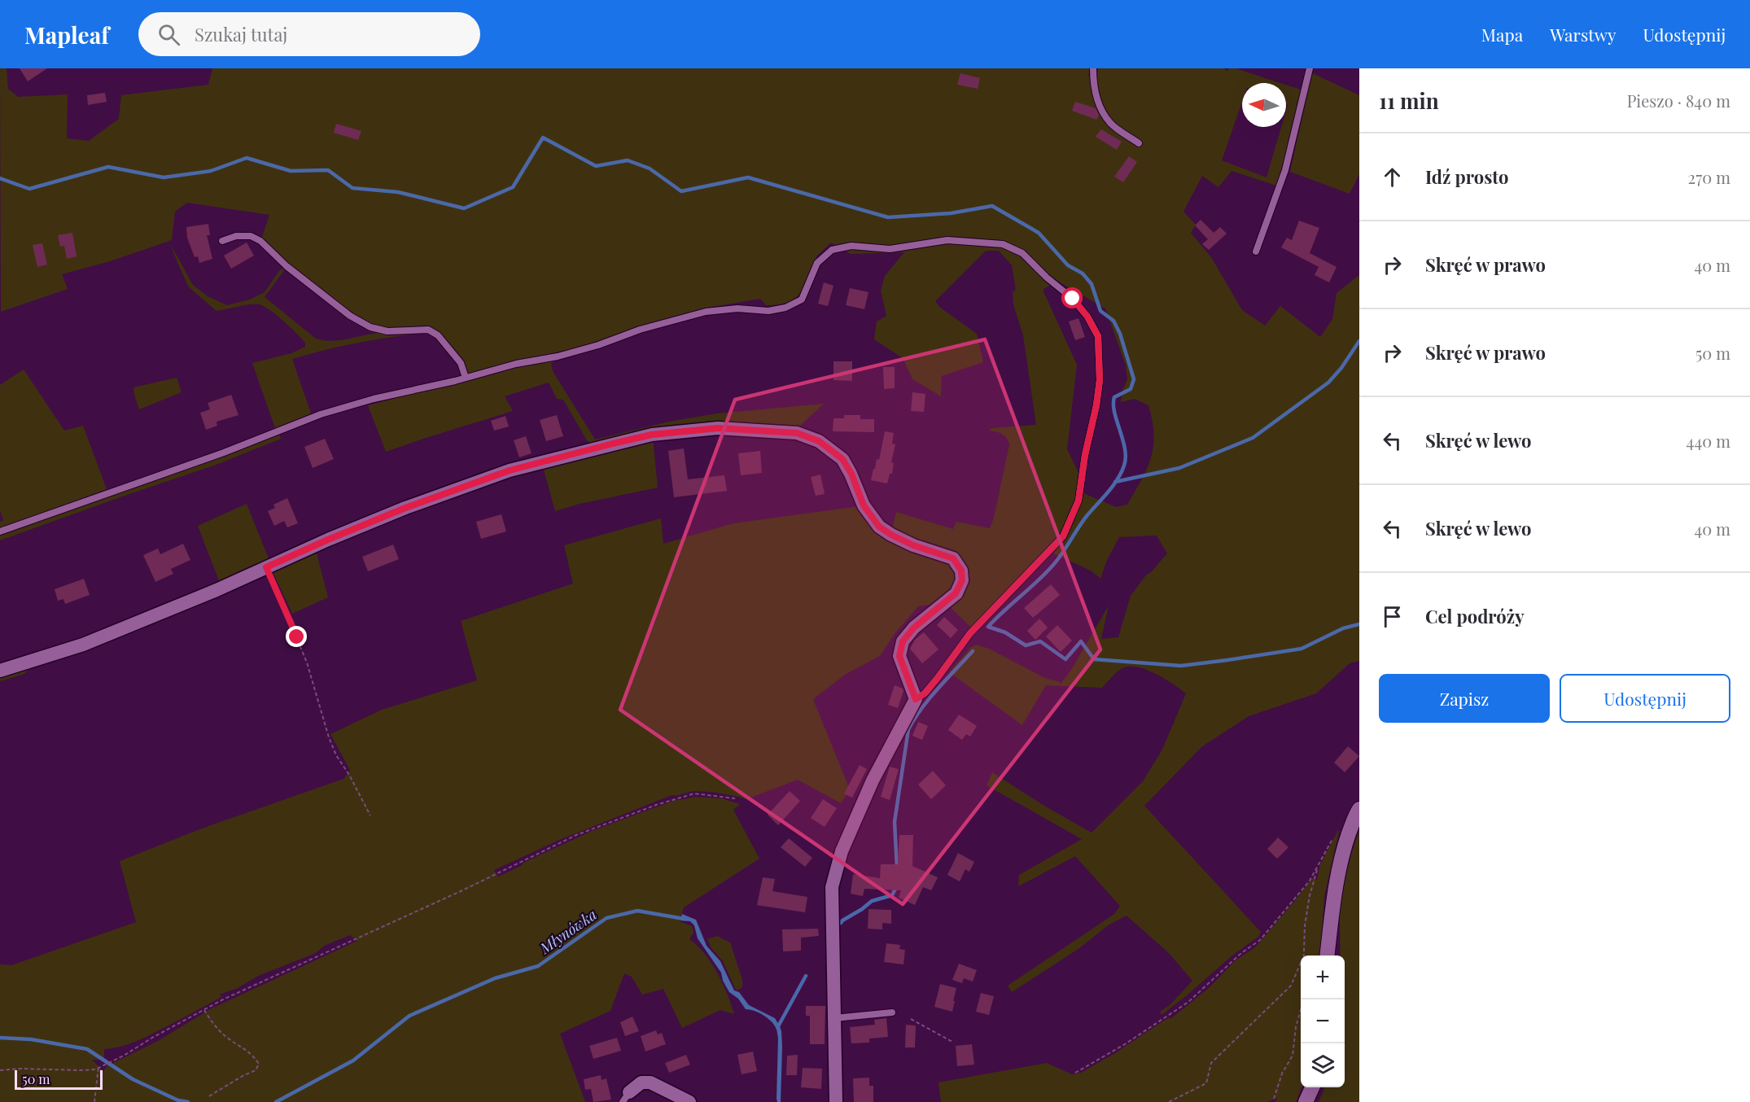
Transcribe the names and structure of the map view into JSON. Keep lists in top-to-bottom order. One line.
{"water":["Młynówka"],"scale_bar":"50 m","north":"left","page":{"header":"Mapleaf","search":"Szukaj tutaj","nav":["Mapa","Warstwy","Udostępnij"],"heading":["11 min","Pieszo · 840 m"],"list":[["Idź prosto","270 m"],["Skręć w prawo","40 m"],["Skręć w prawo","50 m"],["Skręć w lewo","440 m"],["Skręć w lewo","40 m"],"Cel podróży"],"buttons":["Zapisz","Udostępnij"],"map_buttons":["+","−"],"scale":"50 m"}}
